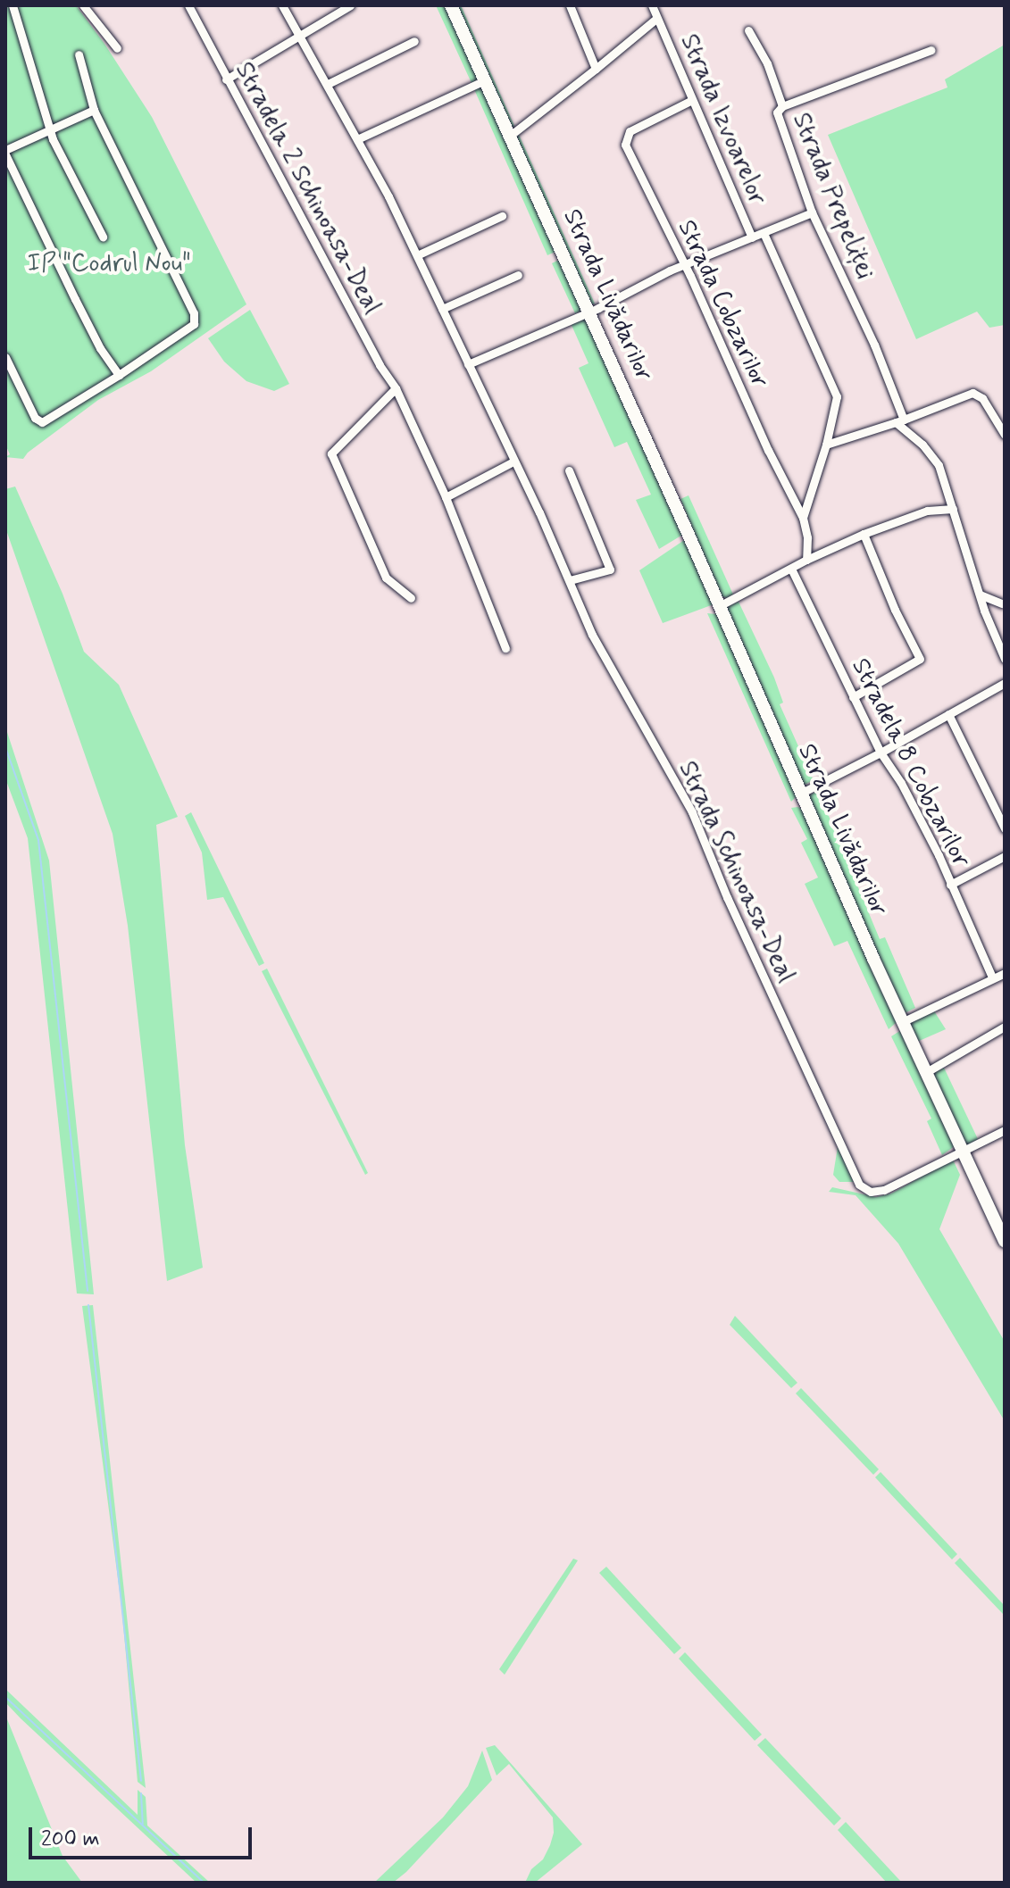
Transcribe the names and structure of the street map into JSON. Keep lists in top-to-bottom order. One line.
{"streets":{"street":["Strada Izvoarelor","Stradela 2 Schinoasa-Deal","Strada Prepeliței","Strada Livădarilor","Strada Cobzarilor","Stradela 8 Cobzarilor","Strada Schinoasa-Deal"]},"crossings":[["Strada Izvoarelor","Strada Cobzarilor"],["Strada Livădarilor","Strada Schinoasa-Deal"]],"parks":["IP \"Codrul Nou\""],"scale_bar":"200 m"}
